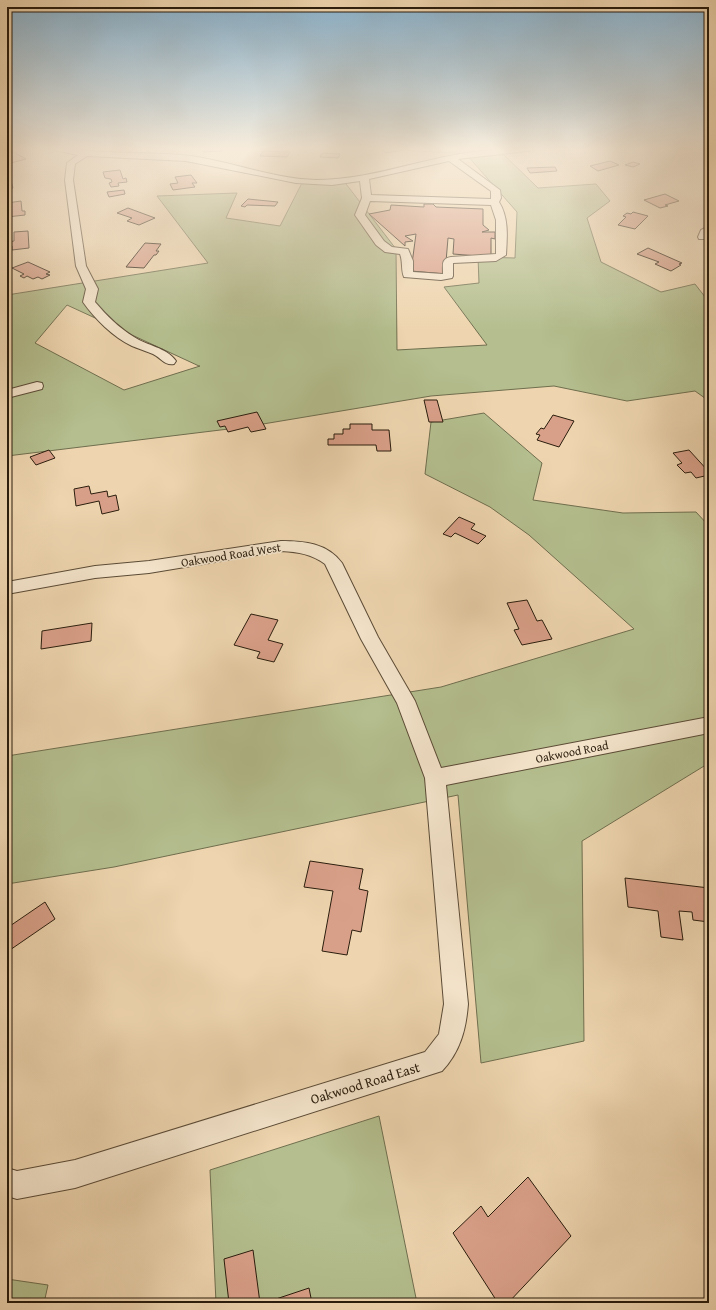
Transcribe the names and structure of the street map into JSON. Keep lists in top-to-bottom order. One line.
{"streets":{"street":["Oakwood Road West","Oakwood Road","Oakwood Road East"]},"crossings":[["Oakwood Road West","Oakwood Road"],["Oakwood Road West","Oakwood Road East"],["Oakwood Road","Oakwood Road East"]]}
